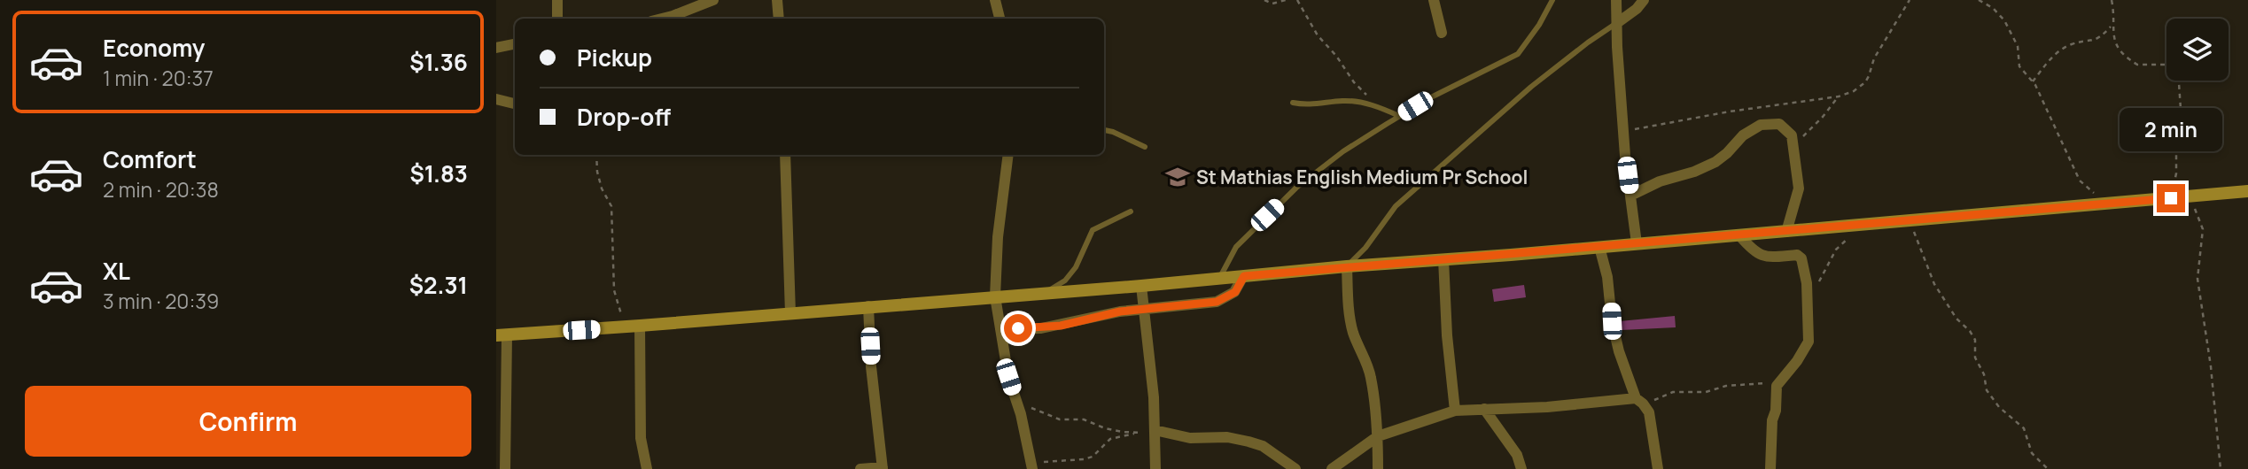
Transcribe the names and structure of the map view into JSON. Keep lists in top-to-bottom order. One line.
{"places":{"school or university":["St Mathias English Medium Pr School"]},"page":{"list":[{"name":"Economy","note":"1 min · 20:37","value":"$1.36"},{"name":"Comfort","note":"2 min · 20:38","value":"$1.83"},{"name":"XL","note":"3 min · 20:39","value":"$2.31"}],"banner":["Pickup","Drop-off"],"bubble":"2 min","buttons":"Confirm"}}
